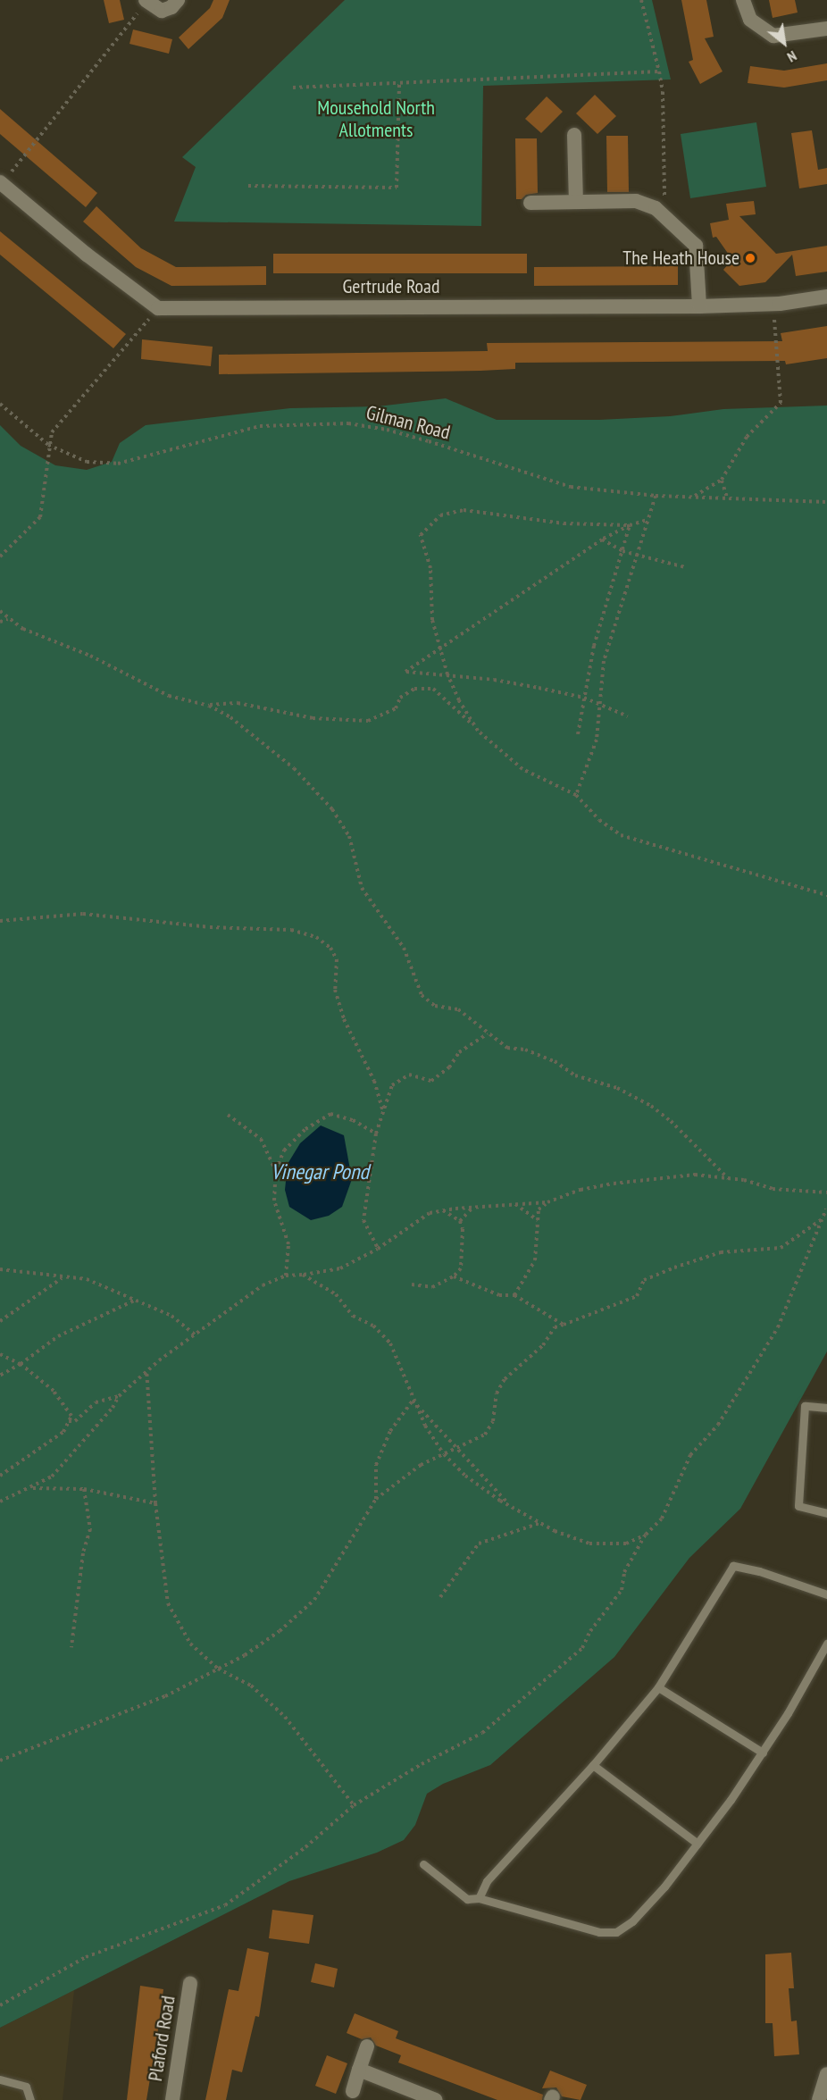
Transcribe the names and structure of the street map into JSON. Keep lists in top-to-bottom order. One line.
{"streets":{"street":["Gertrude Road","Plaford Road"],"path":["Gilman Road"]},"water":["Vinegar Pond"],"parks":["Mousehold North Allotments"],"places":["The Heath House"],"north":"bottom right"}
